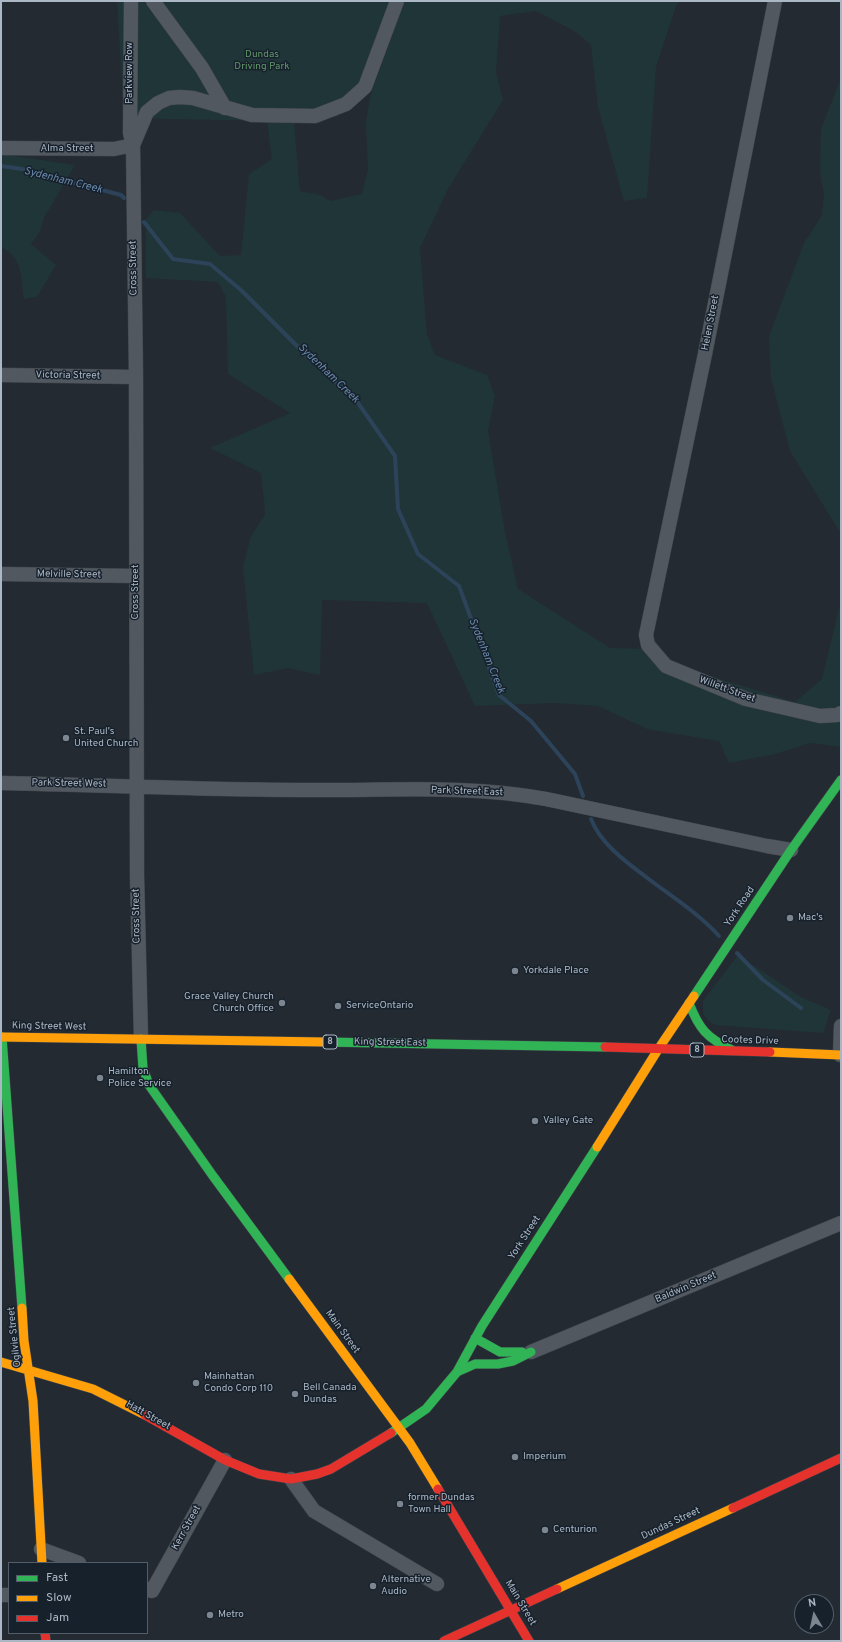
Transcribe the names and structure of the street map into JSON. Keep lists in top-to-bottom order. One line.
{"streets":{"main road":["York Road","King Street West","Cootes Drive","8","King Street East","York Street","Main Street","Ogilvie Street","Hatt Street","Dundas Street"],"street":["Parkview Row","Alma Street","Cross Street","Helen Street","Victoria Street","Melville Street","Willett Street","Park Street West","Park Street East","Baldwin Street","Kerr Street"]},"crossings":[["Parkview Row","Alma Street"],["Parkview Row","Cross Street"],["Alma Street","Cross Street"],["Cross Street","Victoria Street"],["Cross Street","Melville Street"],["Cross Street","Park Street West"],["Cross Street","Park Street East"],["Cross Street","King Street East"],["Cross Street","Main Street"],["Helen Street","Willett Street"],["Park Street West","Park Street East"],["Park Street East","York Road"],["York Road","Cootes Drive"],["York Road","King Street East"],["York Road","York Street"],["King Street West","King Street East"],["King Street West","Ogilvie Street"],["Cootes Drive","King Street East"],["Cootes Drive","York Street"],["King Street East","York Street"],["King Street East","Main Street"],["York Street","Main Street"],["York Street","Hatt Street"],["Main Street","Hatt Street"],["Main Street","Dundas Street"],["Ogilvie Street","Hatt Street"],["Hatt Street","Kerr Street"]],"water":["Sydenham Creek"],"parks":["Dundas Driving Park"],"places":["St. Paul's United Church","Mac's","Yorkdale Place","Grace Valley Church Church Office","ServiceOntario","Hamilton Police Service","Valley Gate","Mainhattan Condo Corp 110","Bell Canada Dundas","Imperium","former Dundas Town Hall","Centurion","Alternative Audio","Metro"],"legend":["Fast","Slow","Jam"],"north":"top"}
